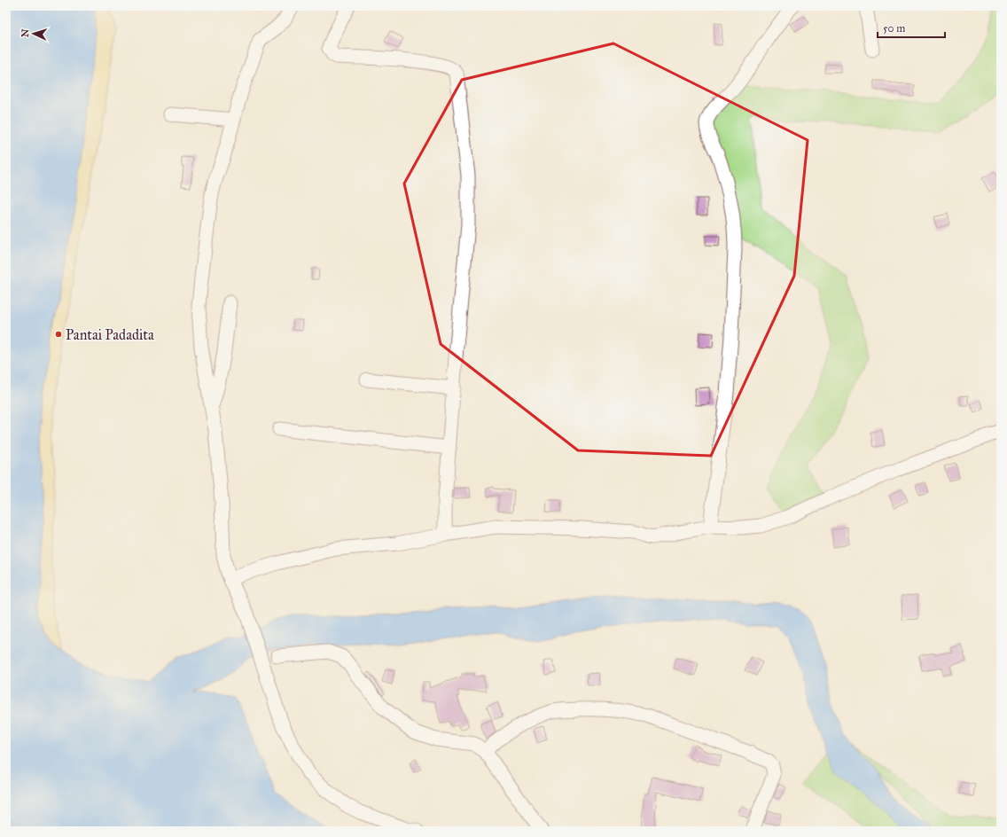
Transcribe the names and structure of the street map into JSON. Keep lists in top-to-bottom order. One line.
{"places":["Pantai Padadita"],"scale_bar":"50 m","north":"left"}
